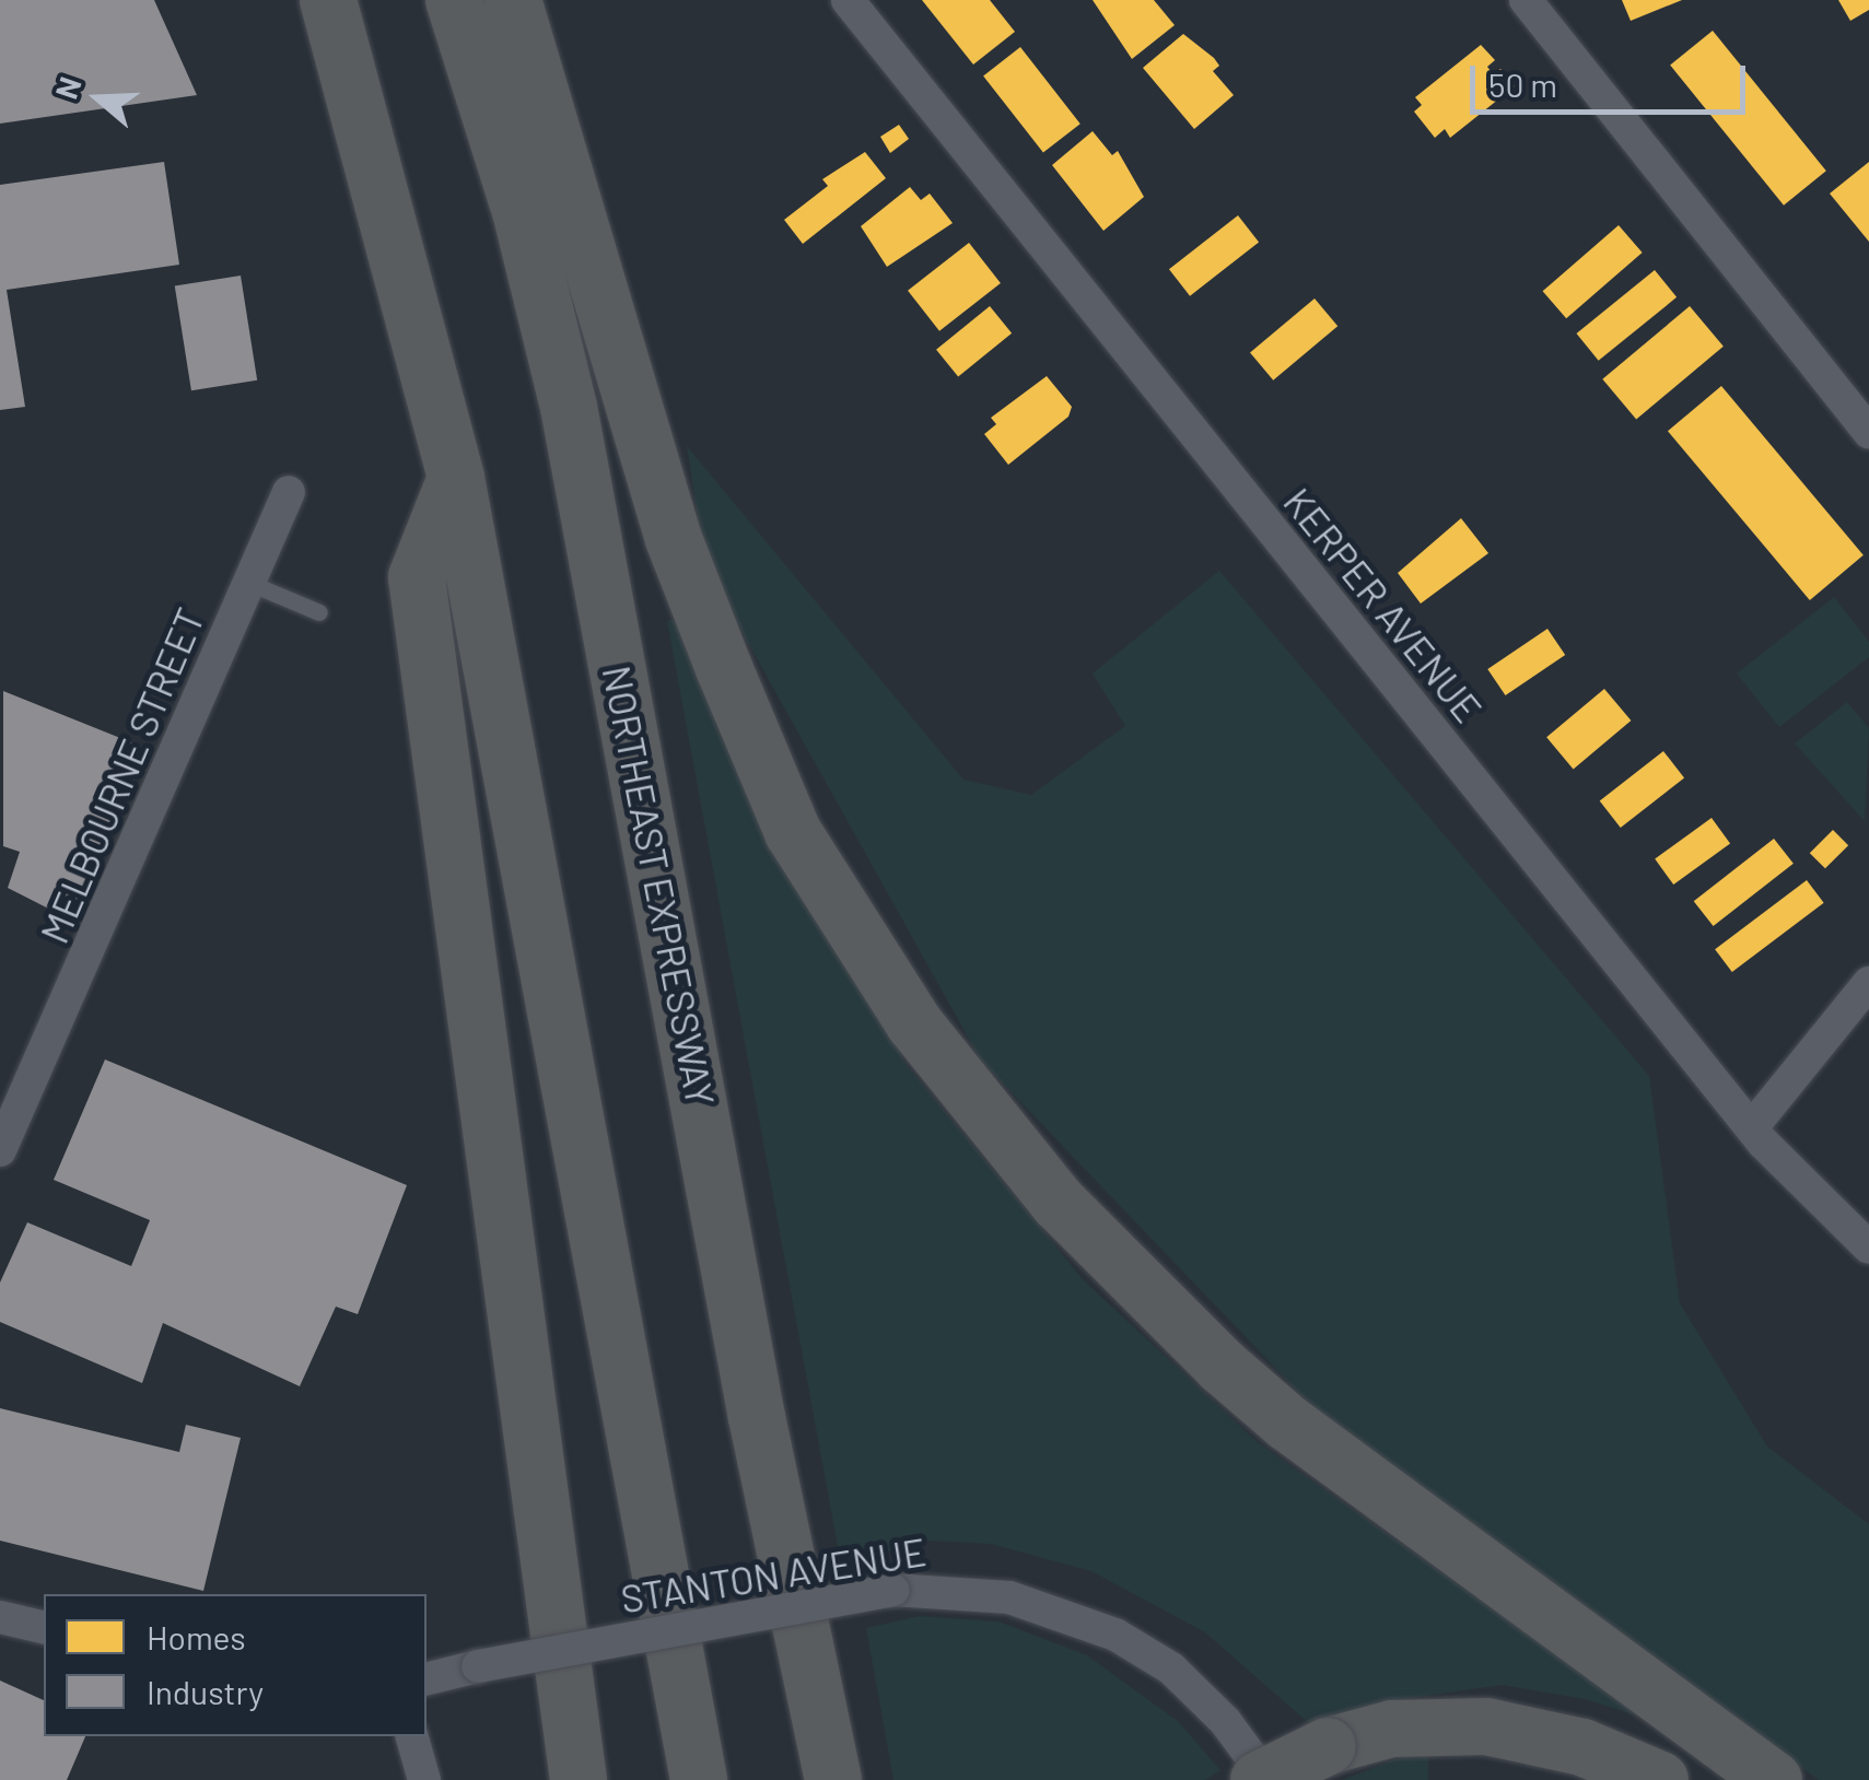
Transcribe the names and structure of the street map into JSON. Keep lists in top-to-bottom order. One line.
{"streets":{"highway":["NORTHEAST EXPRESSWAY"],"street":["KERPER AVENUE","MELBOURNE STREET","STANTON AVENUE"]},"legend":["Homes","Industry"],"scale_bar":"50 m","north":"left"}
